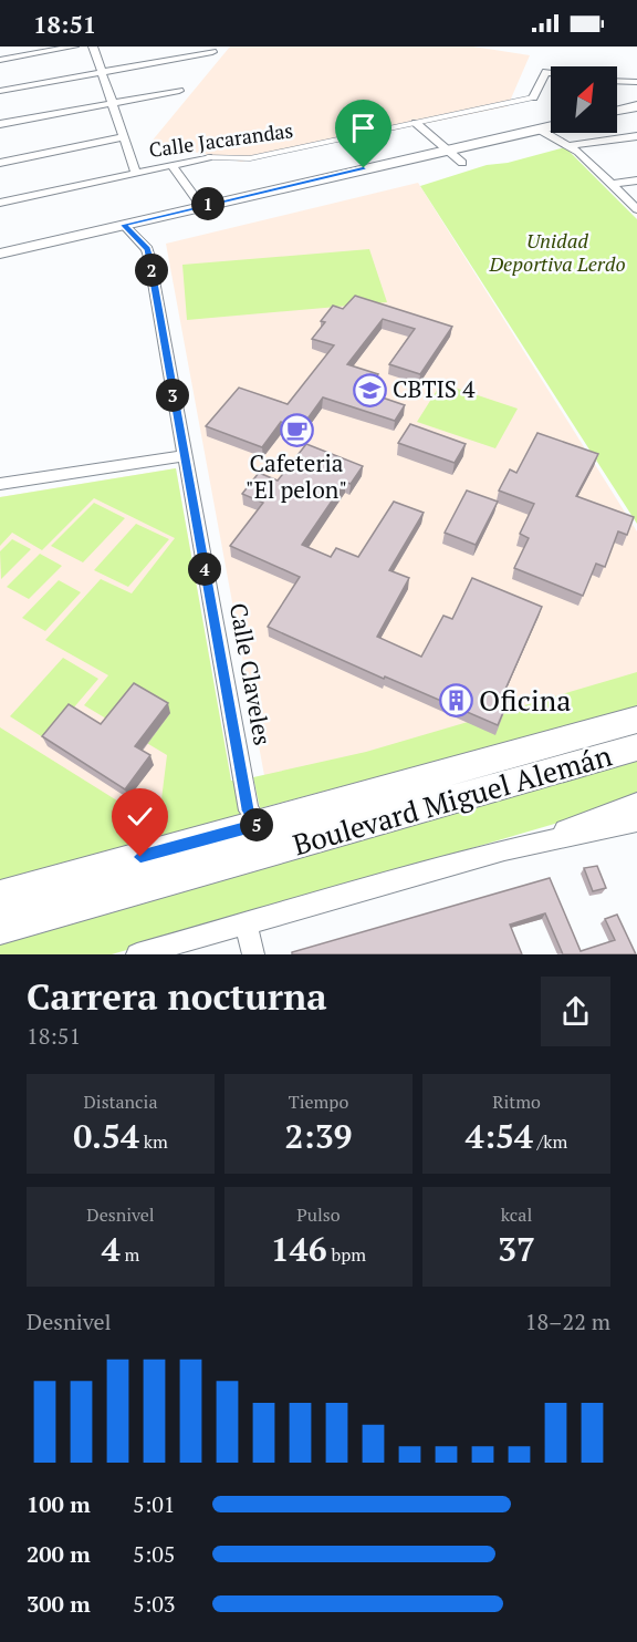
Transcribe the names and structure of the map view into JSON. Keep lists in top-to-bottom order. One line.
{"streets":{"main road":["Boulevard Miguel Alemán"],"street":["Calle Jacarandas","Calle Claveles"]},"crossings":[["Calle Claveles","Boulevard Miguel Alemán"]],"parks":["Unidad Deportiva Lerdo"],"places":{"school or university":["CBTIS 4"],"cafe":["Cafeteria \"El pelon\""],"building":["Oficina"]},"north":"top right","page":{"status":"18:51","pins":["1","2","3","4","5"],"heading":["Carrera nocturna","18:51"],"stats":[["Distancia","0.54 km"],["Tiempo","2:39"],["Ritmo","4:54 /km"],["Desnivel","4 m"],["Pulso","146 bpm"],["kcal","37"]],"chart":["Desnivel","18–22 m"],"list":[{"name":"100 m","note":"5:01"},{"name":"200 m","note":"5:05"},{"name":"300 m","note":"5:03"}]}}
